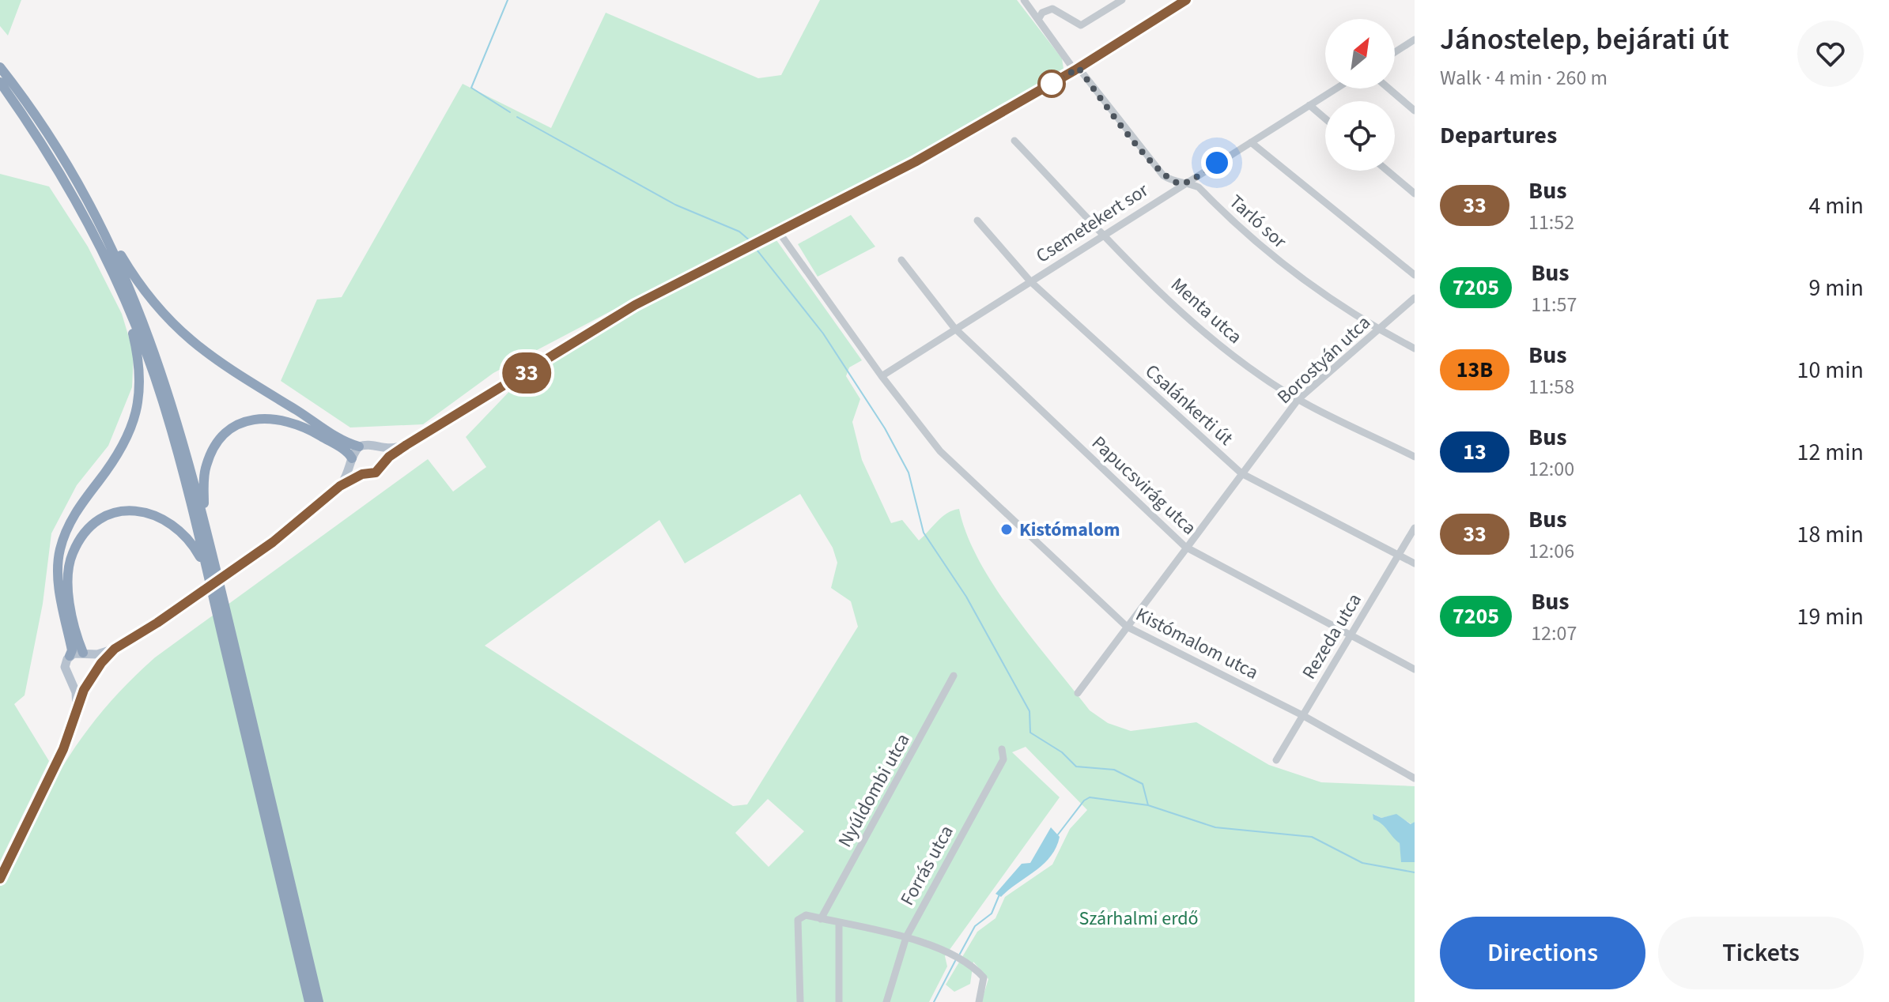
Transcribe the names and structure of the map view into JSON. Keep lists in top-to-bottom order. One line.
{"streets":{"street":["Tarló sor","Csemetekert sor","Menta utca","Borostyán utca","Csalánkerti út","Papucsvirág utca","Rezeda utca","Kistómalom utca","Nyúldombi utca","Forrás utca"]},"crossings":[["Tarló sor","Csemetekert sor"],["Tarló sor","Borostyán utca"],["Csemetekert sor","Menta utca"],["Csemetekert sor","Csalánkerti út"],["Csemetekert sor","Papucsvirág utca"],["Csemetekert sor","Kistómalom utca"],["Menta utca","Borostyán utca"],["Borostyán utca","Csalánkerti út"],["Borostyán utca","Papucsvirág utca"],["Borostyán utca","Kistómalom utca"],["Csalánkerti út","Rezeda utca"],["Papucsvirág utca","Rezeda utca"],["Rezeda utca","Kistómalom utca"]],"parks":["Szárhalmi erdő"],"places":["Kistómalom"],"lines":["bus line 33"],"north":"top right","page":{"on_map":"33","heading":[["Jánostelep, bejárati út","Walk · 4 min · 260 m"],"Departures"],"list":[{"mark":"33","name":"Bus","note":"11:52","value":"4 min"},{"mark":"7205","name":"Bus","note":"11:57","value":"9 min"},{"mark":"13B","name":"Bus","note":"11:58","value":"10 min"},{"mark":"13","name":"Bus","note":"12:00","value":"12 min"},{"mark":"33","name":"Bus","note":"12:06","value":"18 min"},{"mark":"7205","name":"Bus","note":"12:07","value":"19 min"}],"buttons":["Directions","Tickets"]}}
